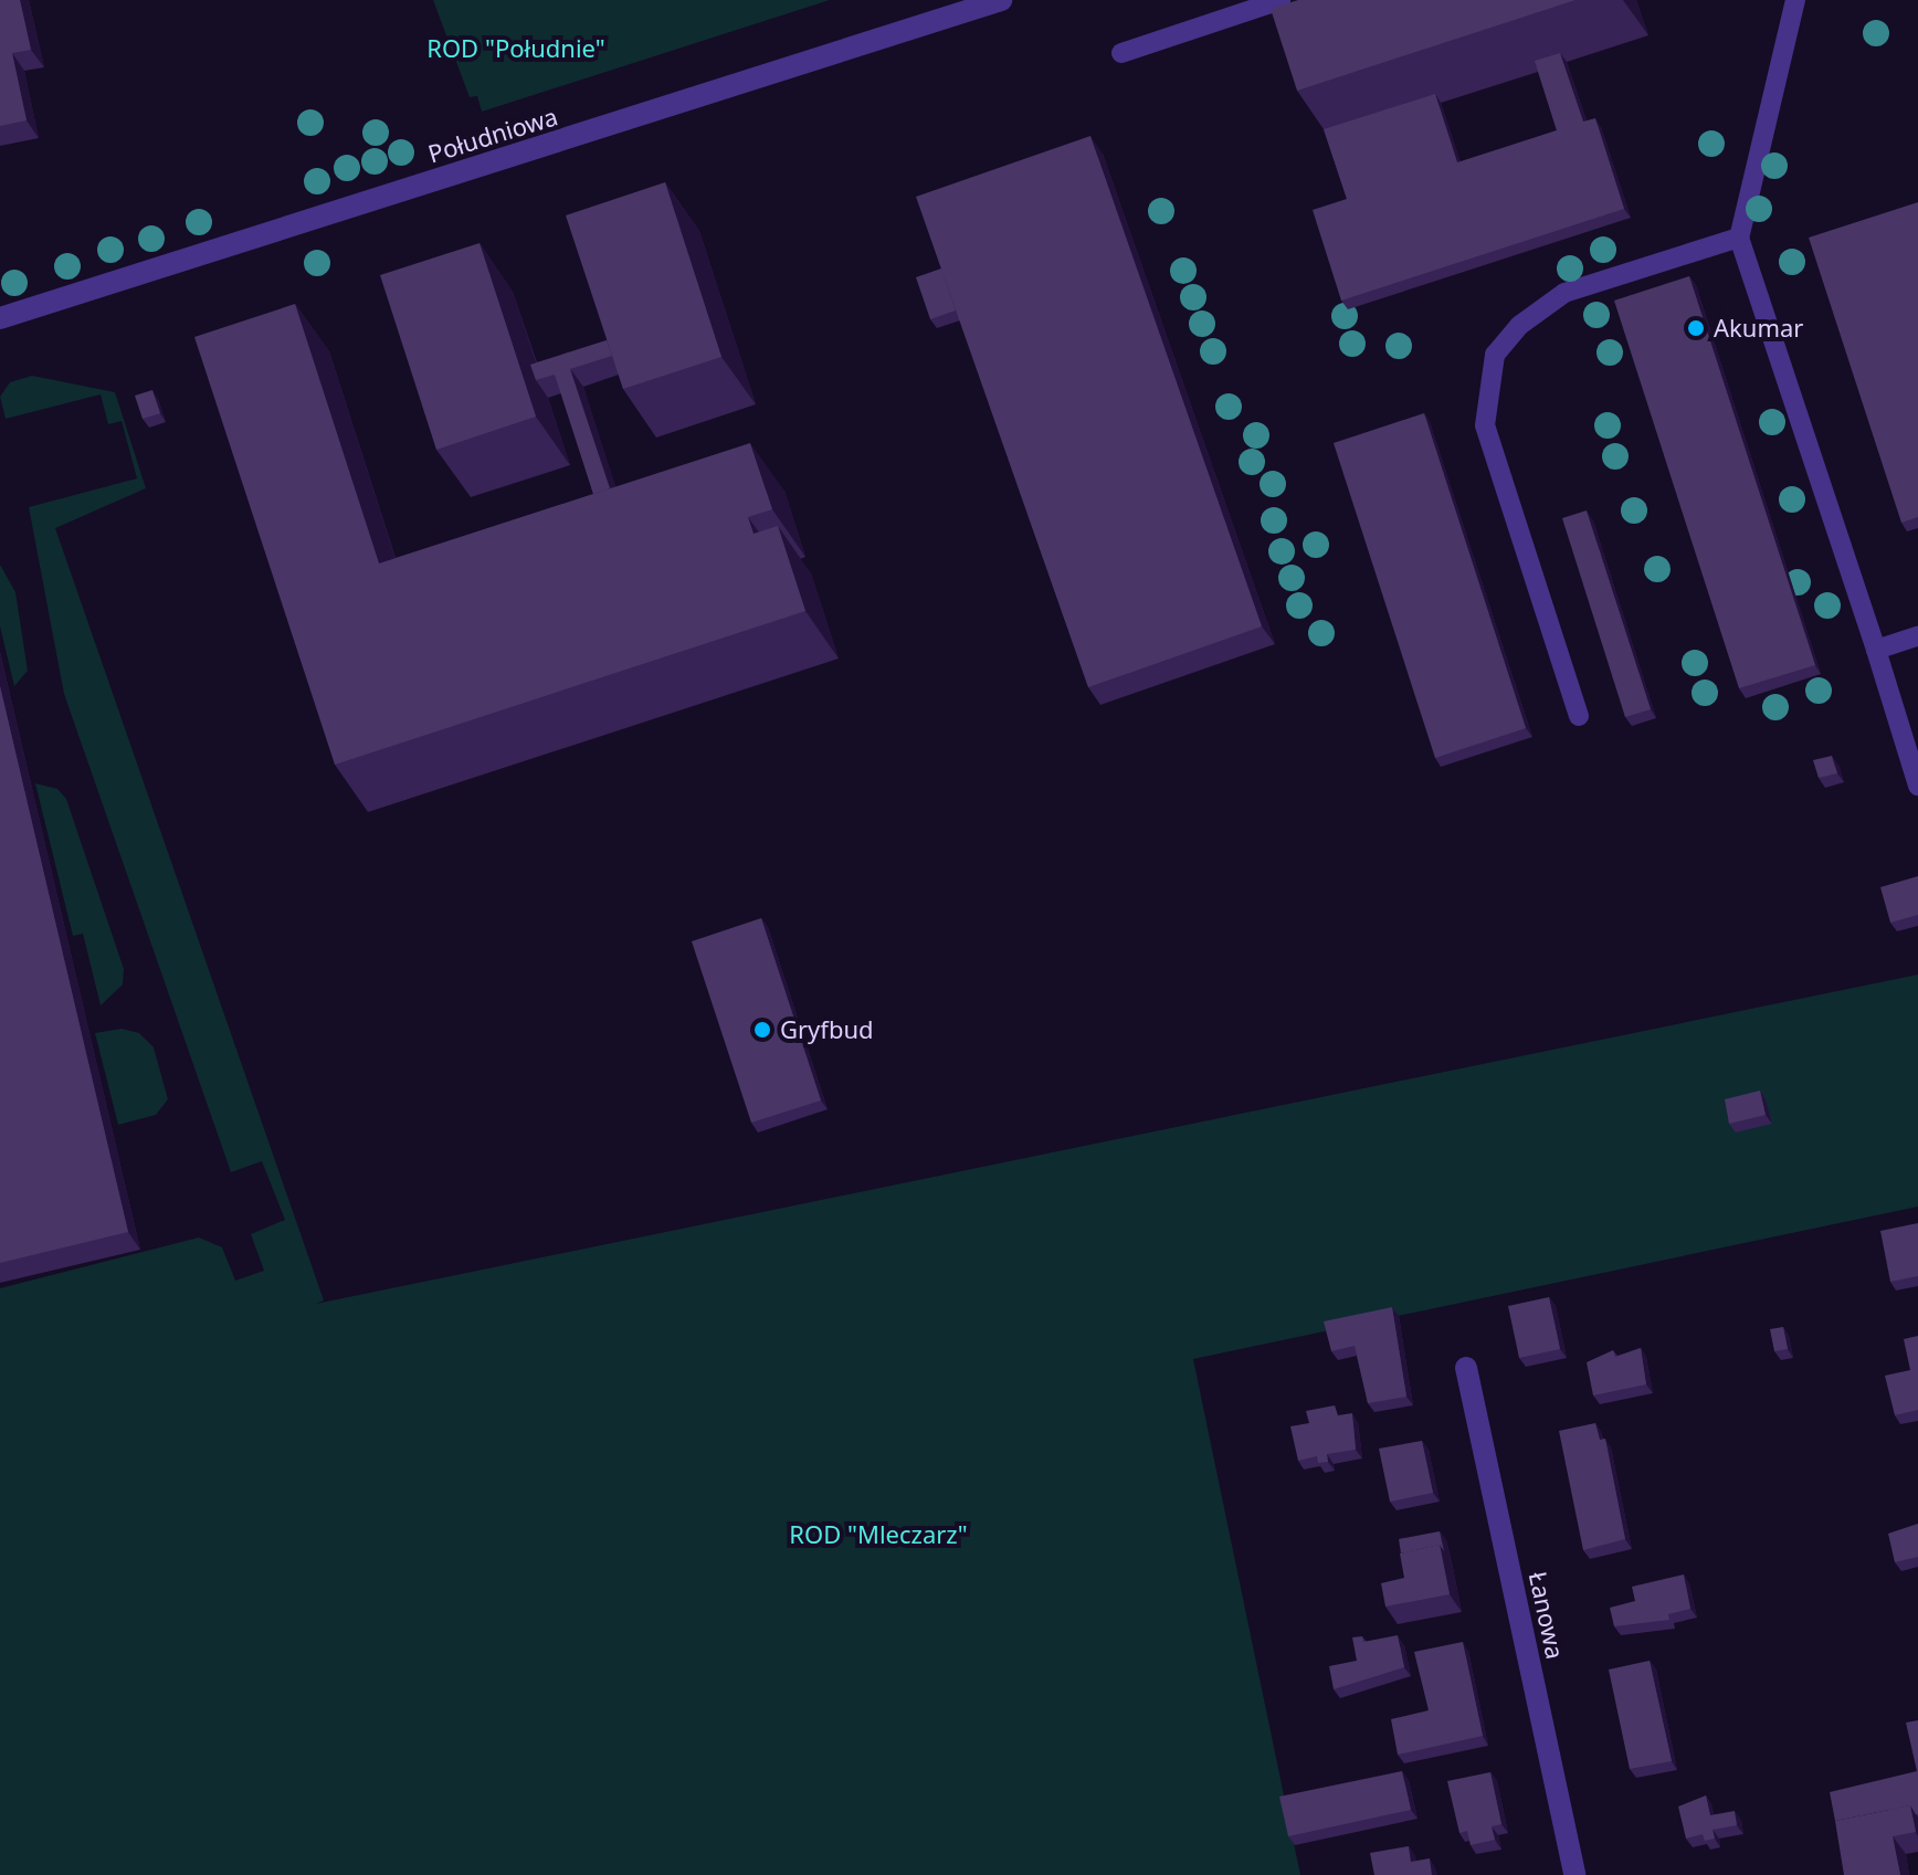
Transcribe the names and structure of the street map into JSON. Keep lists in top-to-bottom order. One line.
{"streets":{"street":["Południowa","Łanowa"]},"parks":["ROD \"Południe\"","ROD \"Mleczarz\""],"places":["Akumar","Gryfbud"]}
